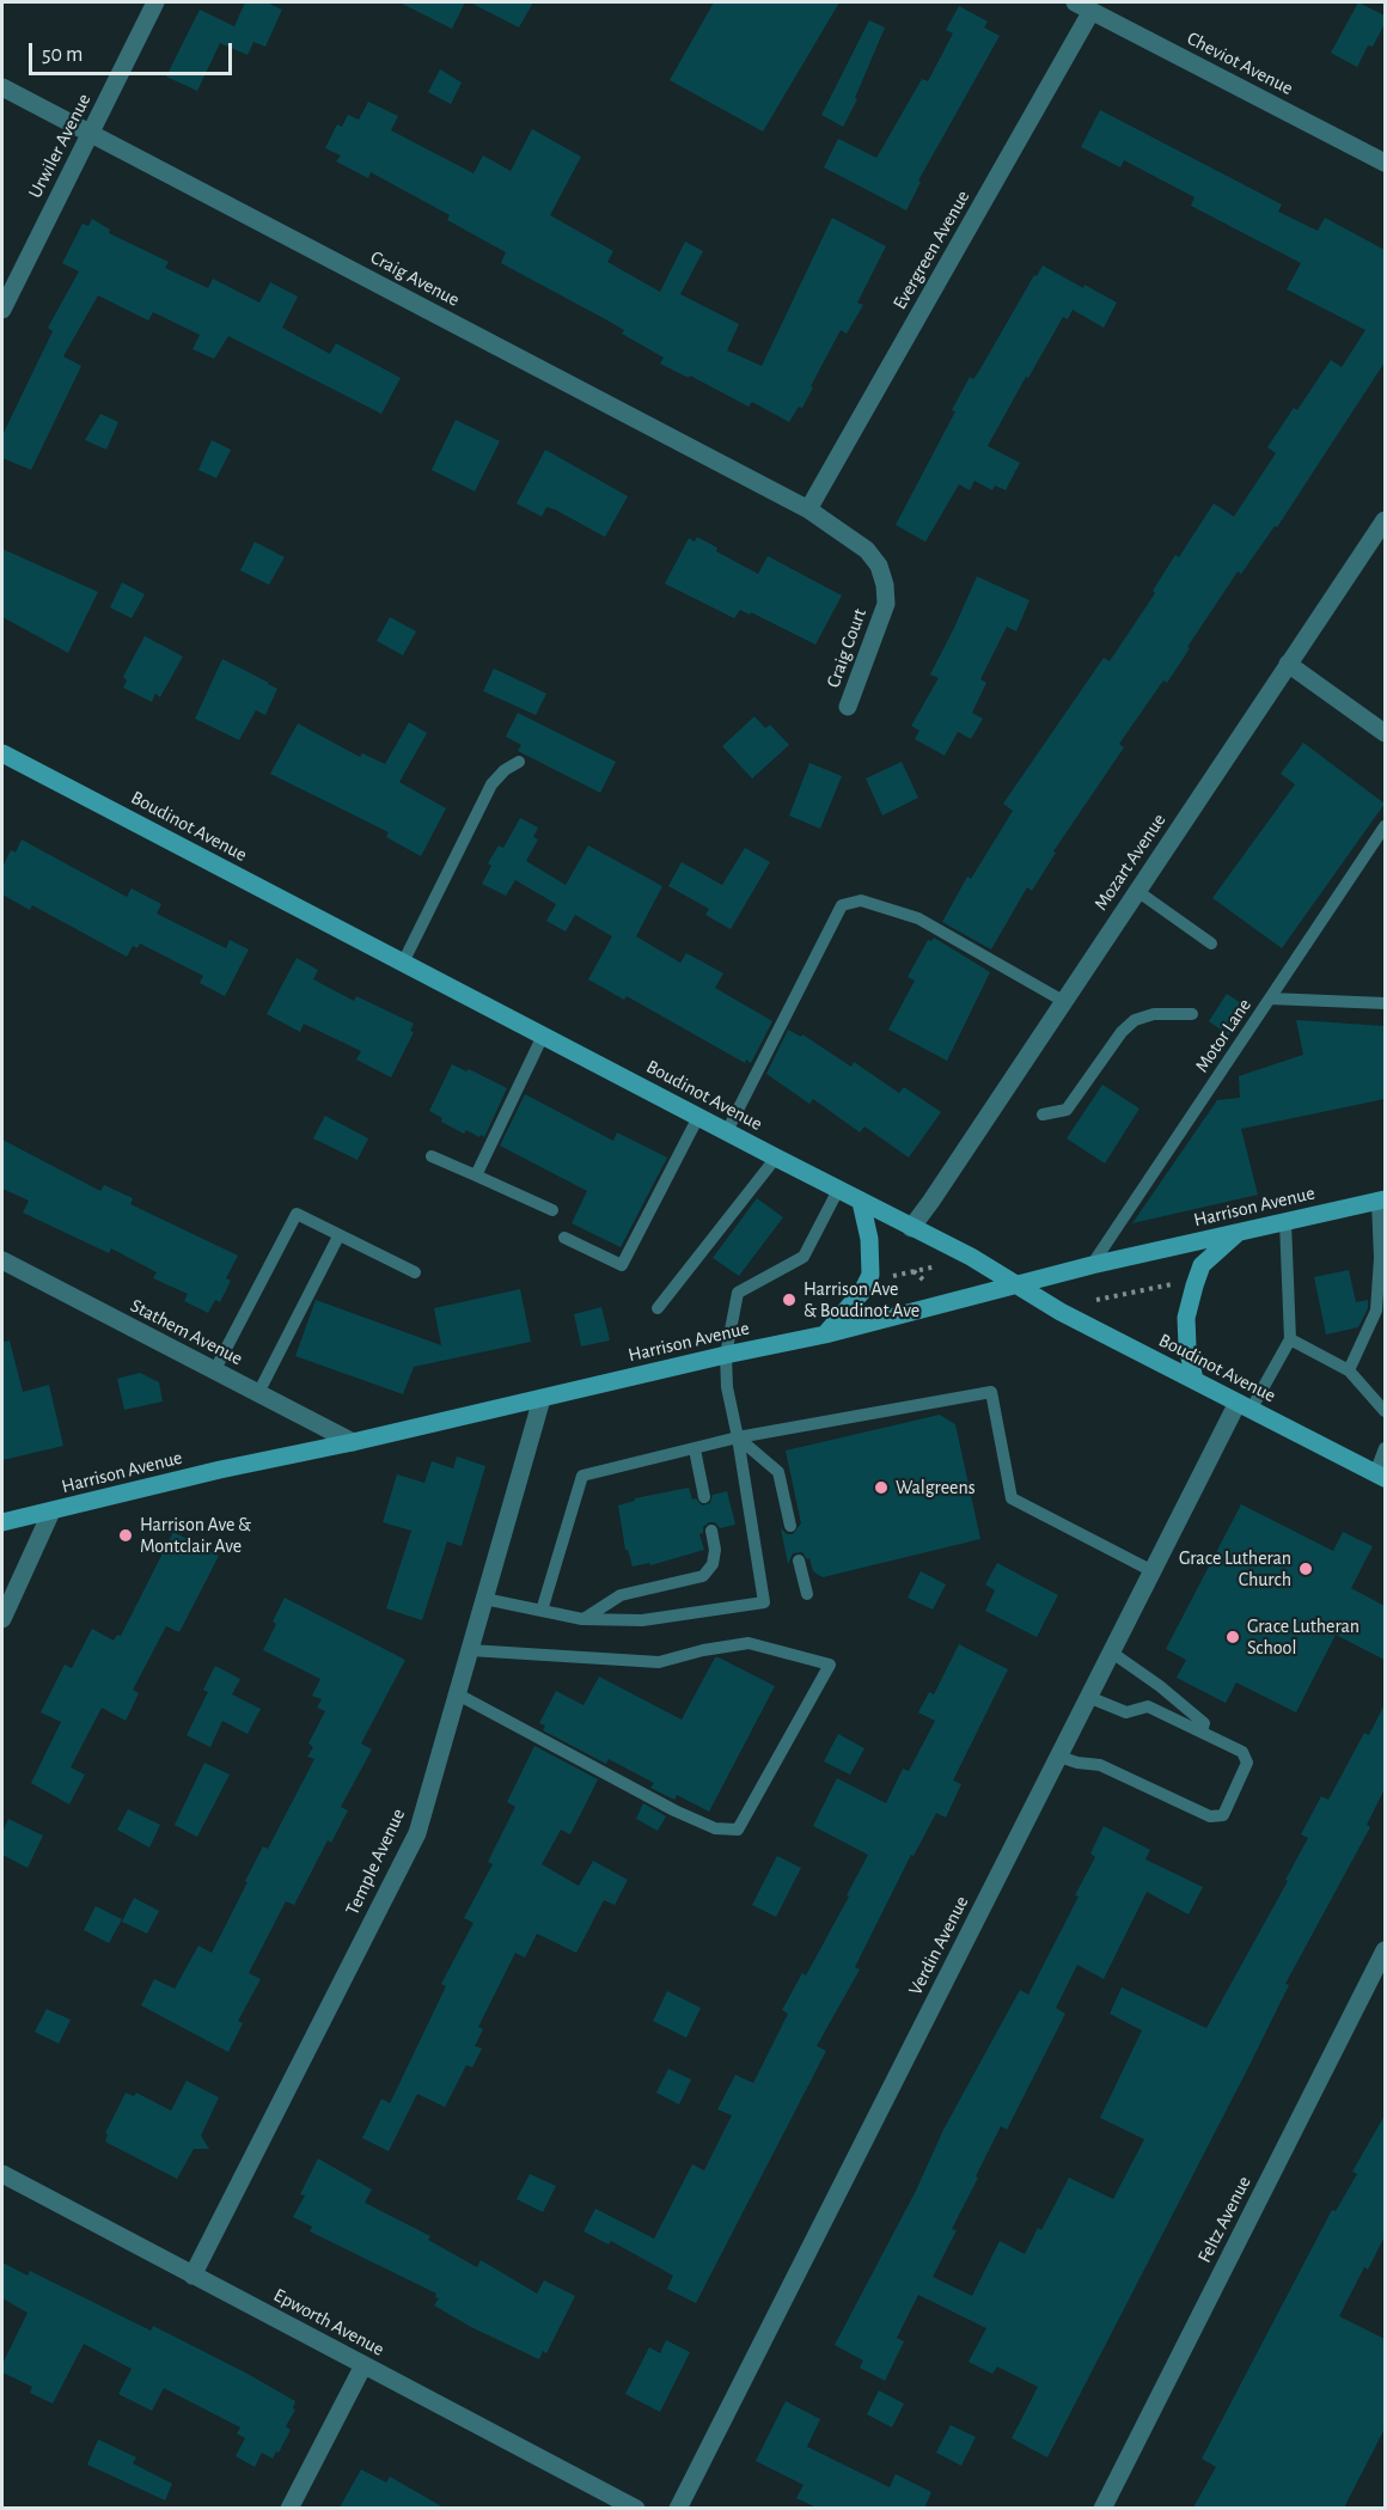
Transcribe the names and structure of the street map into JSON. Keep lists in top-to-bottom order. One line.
{"streets":{"street":["Cheviot Avenue","Urwiler Avenue","Evergreen Avenue","Craig Avenue","Craig Court","Boudinot Avenue","Mozart Avenue","Harrison Avenue","Stathem Avenue","Temple Avenue","Verdin Avenue","Feltz Avenue","Epworth Avenue"],"lane":["Motor Lane"]},"crossings":[["Cheviot Avenue","Evergreen Avenue"],["Urwiler Avenue","Craig Avenue"],["Evergreen Avenue","Craig Avenue"],["Evergreen Avenue","Craig Court"],["Craig Avenue","Craig Court"],["Boudinot Avenue","Mozart Avenue"],["Boudinot Avenue","Harrison Avenue"],["Boudinot Avenue","Verdin Avenue"],["Motor Lane","Harrison Avenue"],["Harrison Avenue","Stathem Avenue"],["Harrison Avenue","Temple Avenue"],["Temple Avenue","Epworth Avenue"]],"places":["Harrison Ave & Boudinot Ave","Walgreens","Harrison Ave & Montclair Ave","Grace Lutheran Church","Grace Lutheran School"],"scale_bar":"50 m"}
